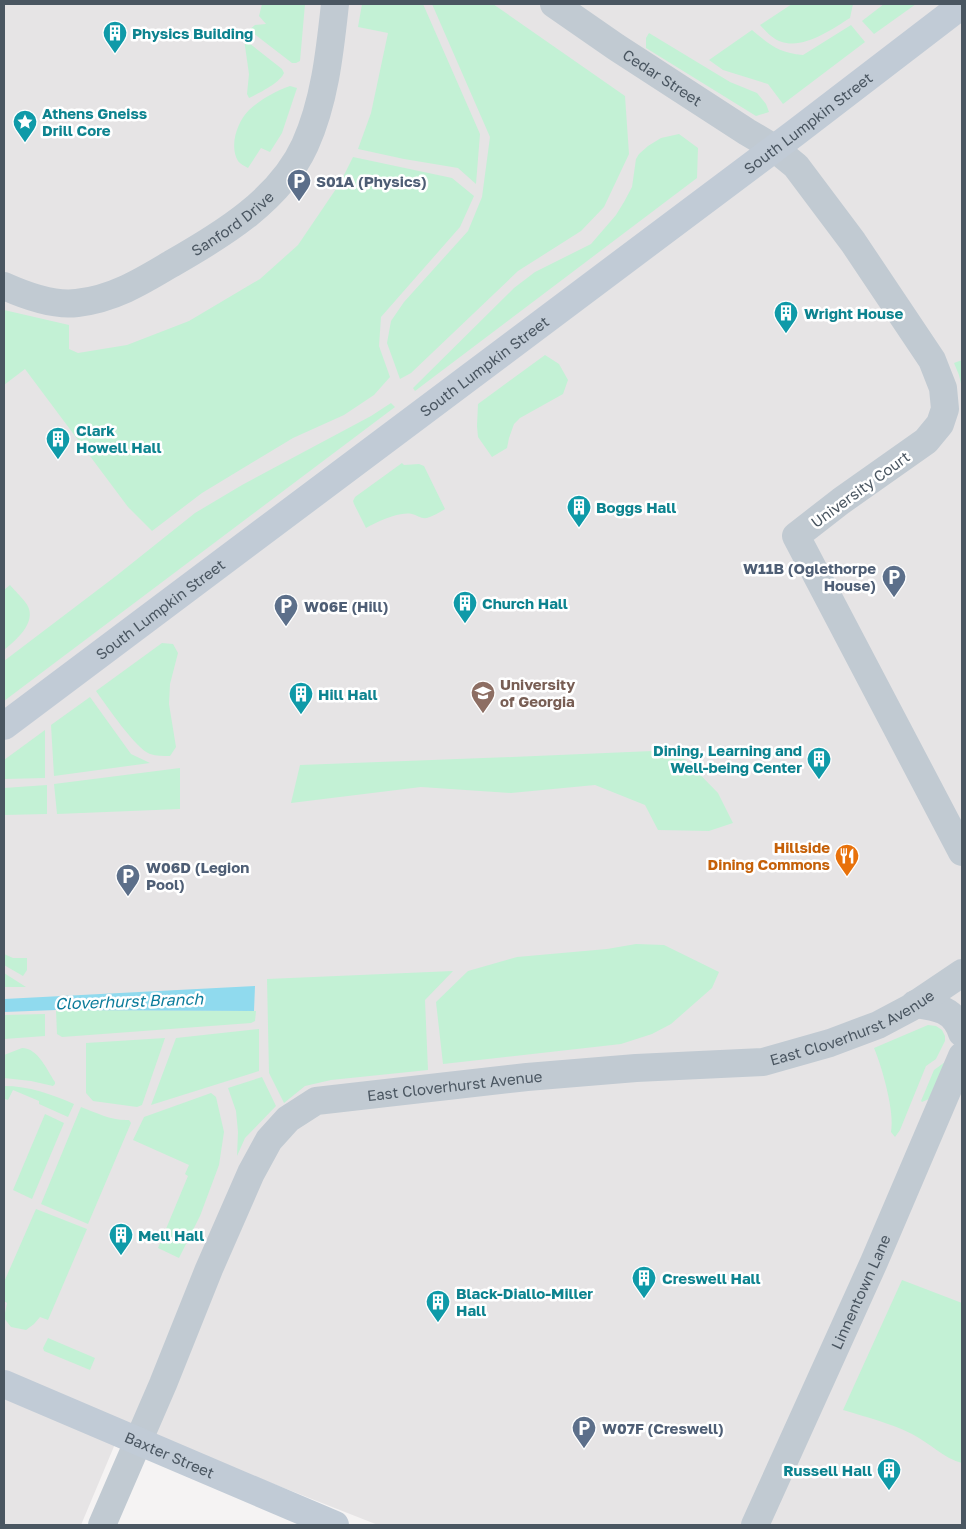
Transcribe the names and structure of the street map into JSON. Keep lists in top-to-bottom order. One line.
{"streets":{"main road":["South Lumpkin Street","Baxter Street"],"street":["Cedar Street","Sanford Drive","University Court","East Cloverhurst Avenue","Linnentown Lane"]},"crossings":[["Cedar Street","South Lumpkin Street"],["Cedar Street","University Court"],["South Lumpkin Street","University Court"],["East Cloverhurst Avenue","Baxter Street"]],"water":["Cloverhurst Branch"],"places":{"building":["Physics Building","Wright House","Clark Howell Hall","Boggs Hall","Church Hall","Hill Hall","Dining, Learning and Well-being Center","Mell Hall","Creswell Hall","Black-Diallo-Miller Hall","Russell Hall"],"place":["Athens Gneiss Drill Core"],"parking":["S01A (Physics)","W11B (Oglethorpe House)","W06E (Hill)","W06D (Legion Pool)","W07F (Creswell)"],"school or university":["University of Georgia"],"restaurant":["Hillside Dining Commons"]}}
